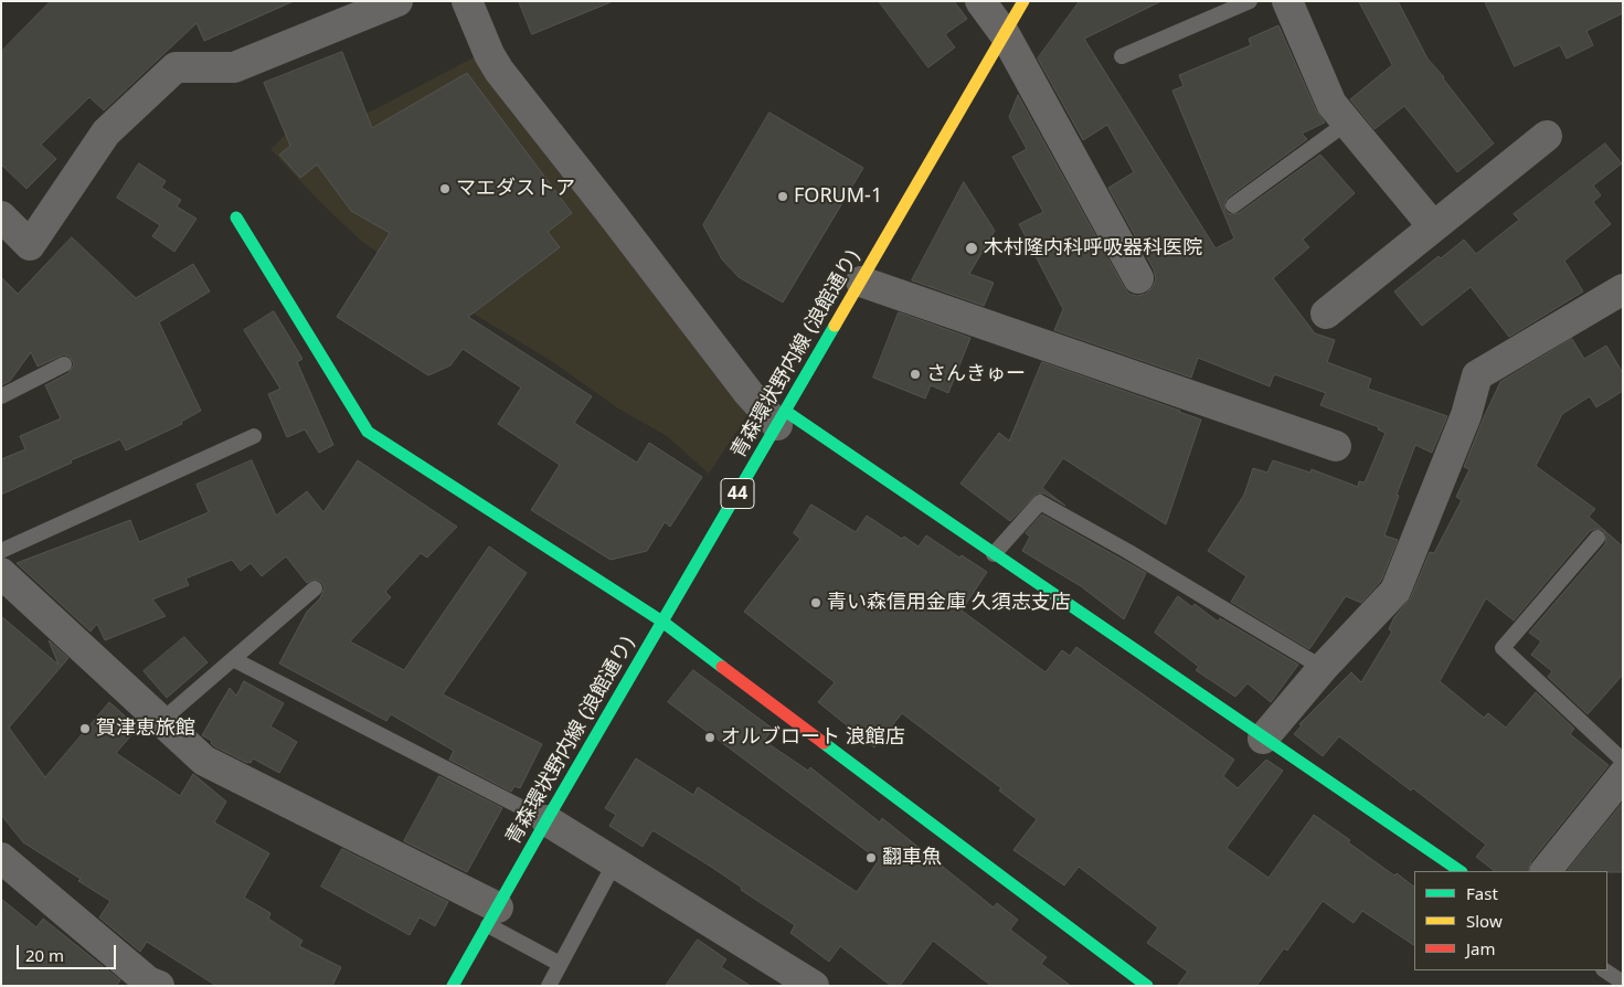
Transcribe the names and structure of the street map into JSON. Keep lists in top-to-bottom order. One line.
{"streets":{"street":["青森環状野内線 (浪館通り)","44"]},"places":["マエダストア","FORUM-1","木村隆内科呼吸器科医院","さんきゅー","青い森信用金庫 久須志支店","賀津恵旅館","オルブロート 浪館店","翻車魚"],"legend":["Fast","Slow","Jam"],"scale_bar":"20 m"}
